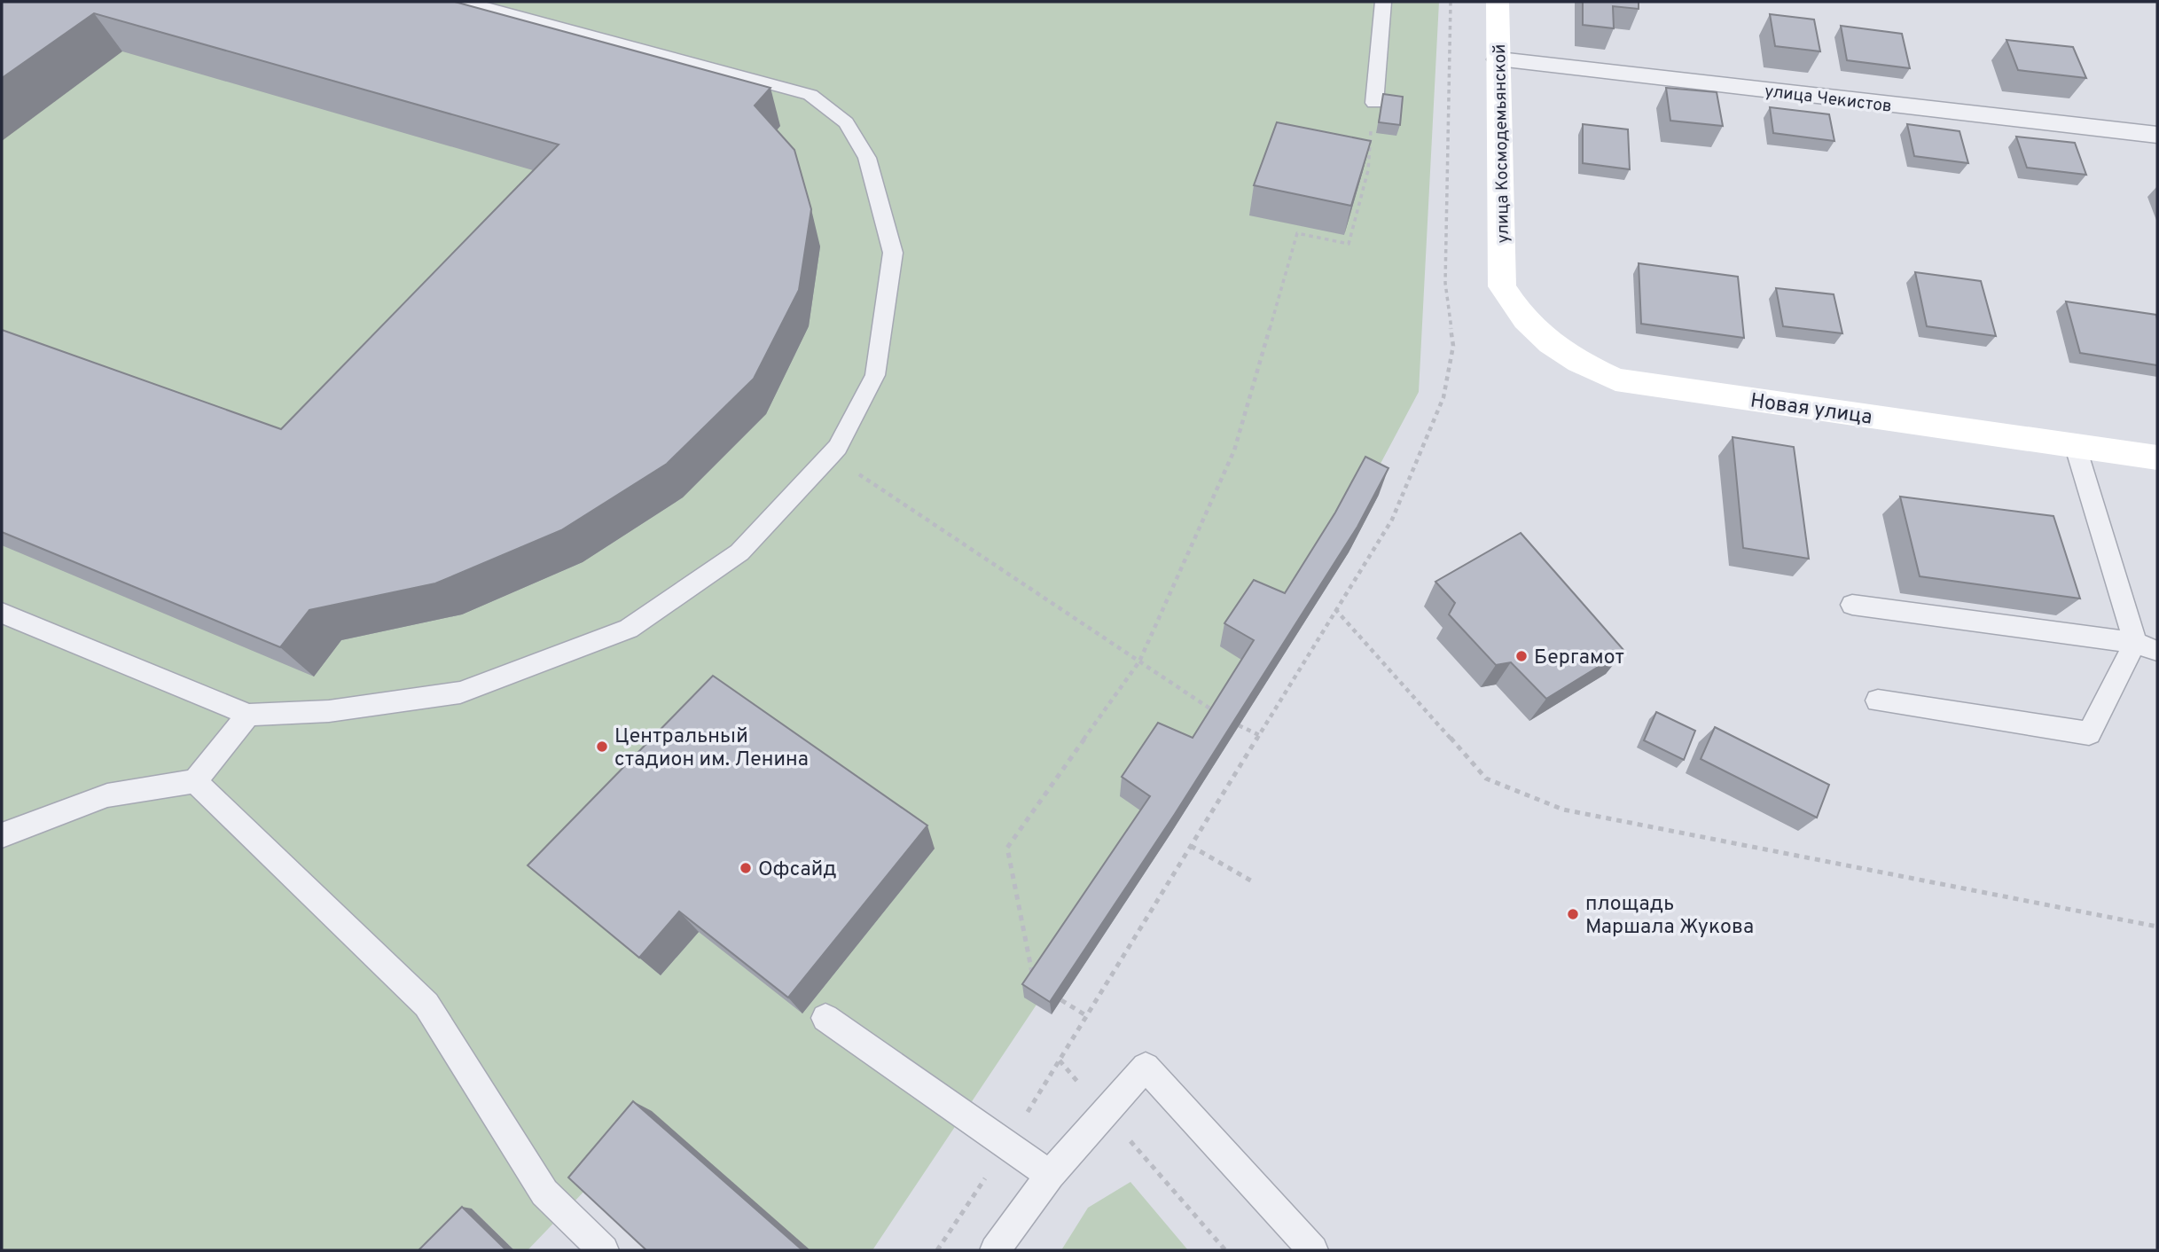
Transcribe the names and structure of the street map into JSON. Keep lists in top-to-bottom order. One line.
{"streets":{"street":["улица Чекистов","улица Космодемьянской","Новая улица"]},"crossings":[["улица Чекистов","улица Космодемьянской"],["улица Космодемьянской","Новая улица"]],"places":["Бергамот","Центральный стадион им. Ленина","Офсайд","площадь Маршала Жукова"]}
